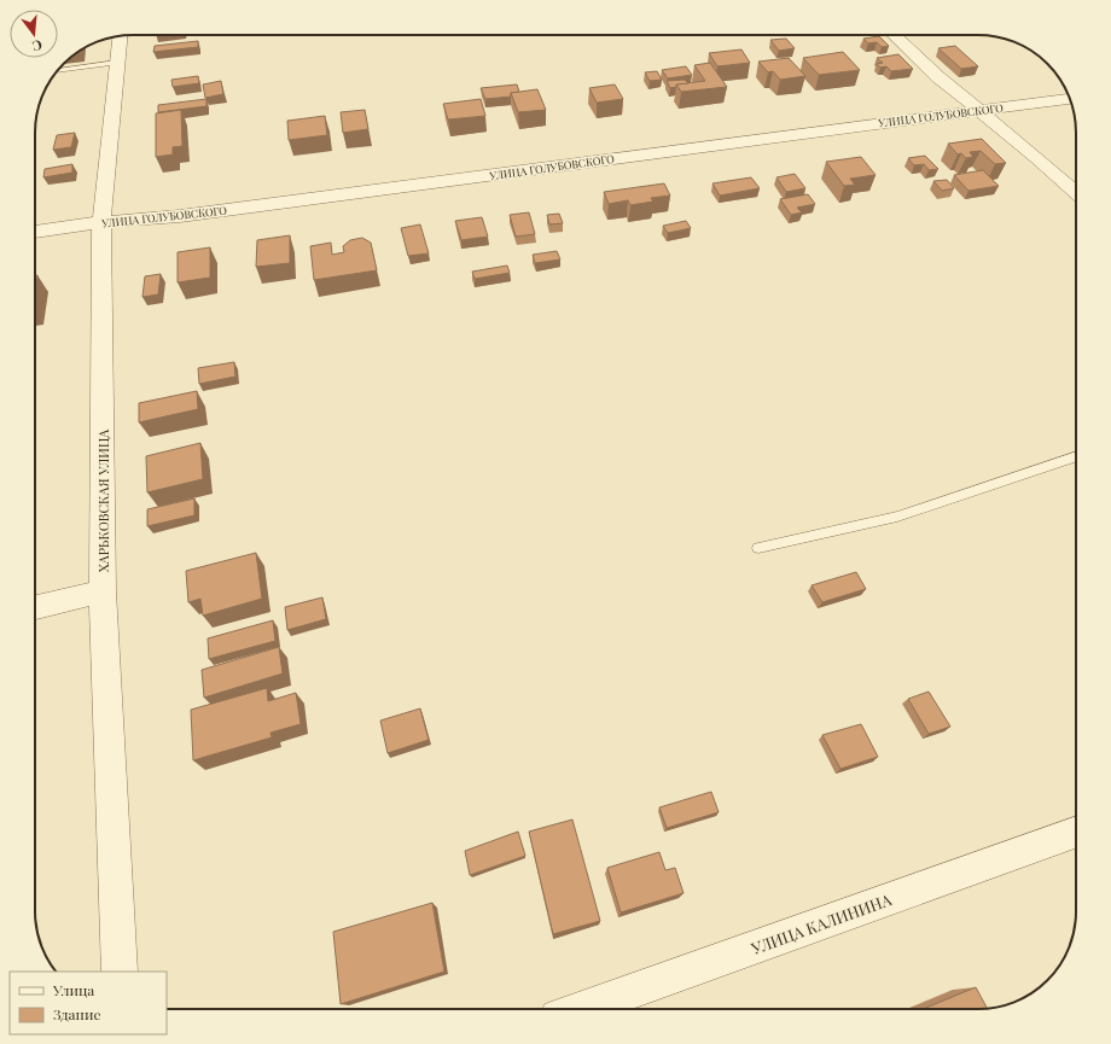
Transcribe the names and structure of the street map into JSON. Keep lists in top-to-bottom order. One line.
{"streets":{"street":["УЛИЦА ГОЛУБОВСКОГО","ХАРЬКОВСКАЯ УЛИЦА","УЛИЦА КАЛИНИНА"]},"crossings":[["УЛИЦА ГОЛУБОВСКОГО","ХАРЬКОВСКАЯ УЛИЦА"]],"legend":["Улица","Здание"],"north":"bottom"}
